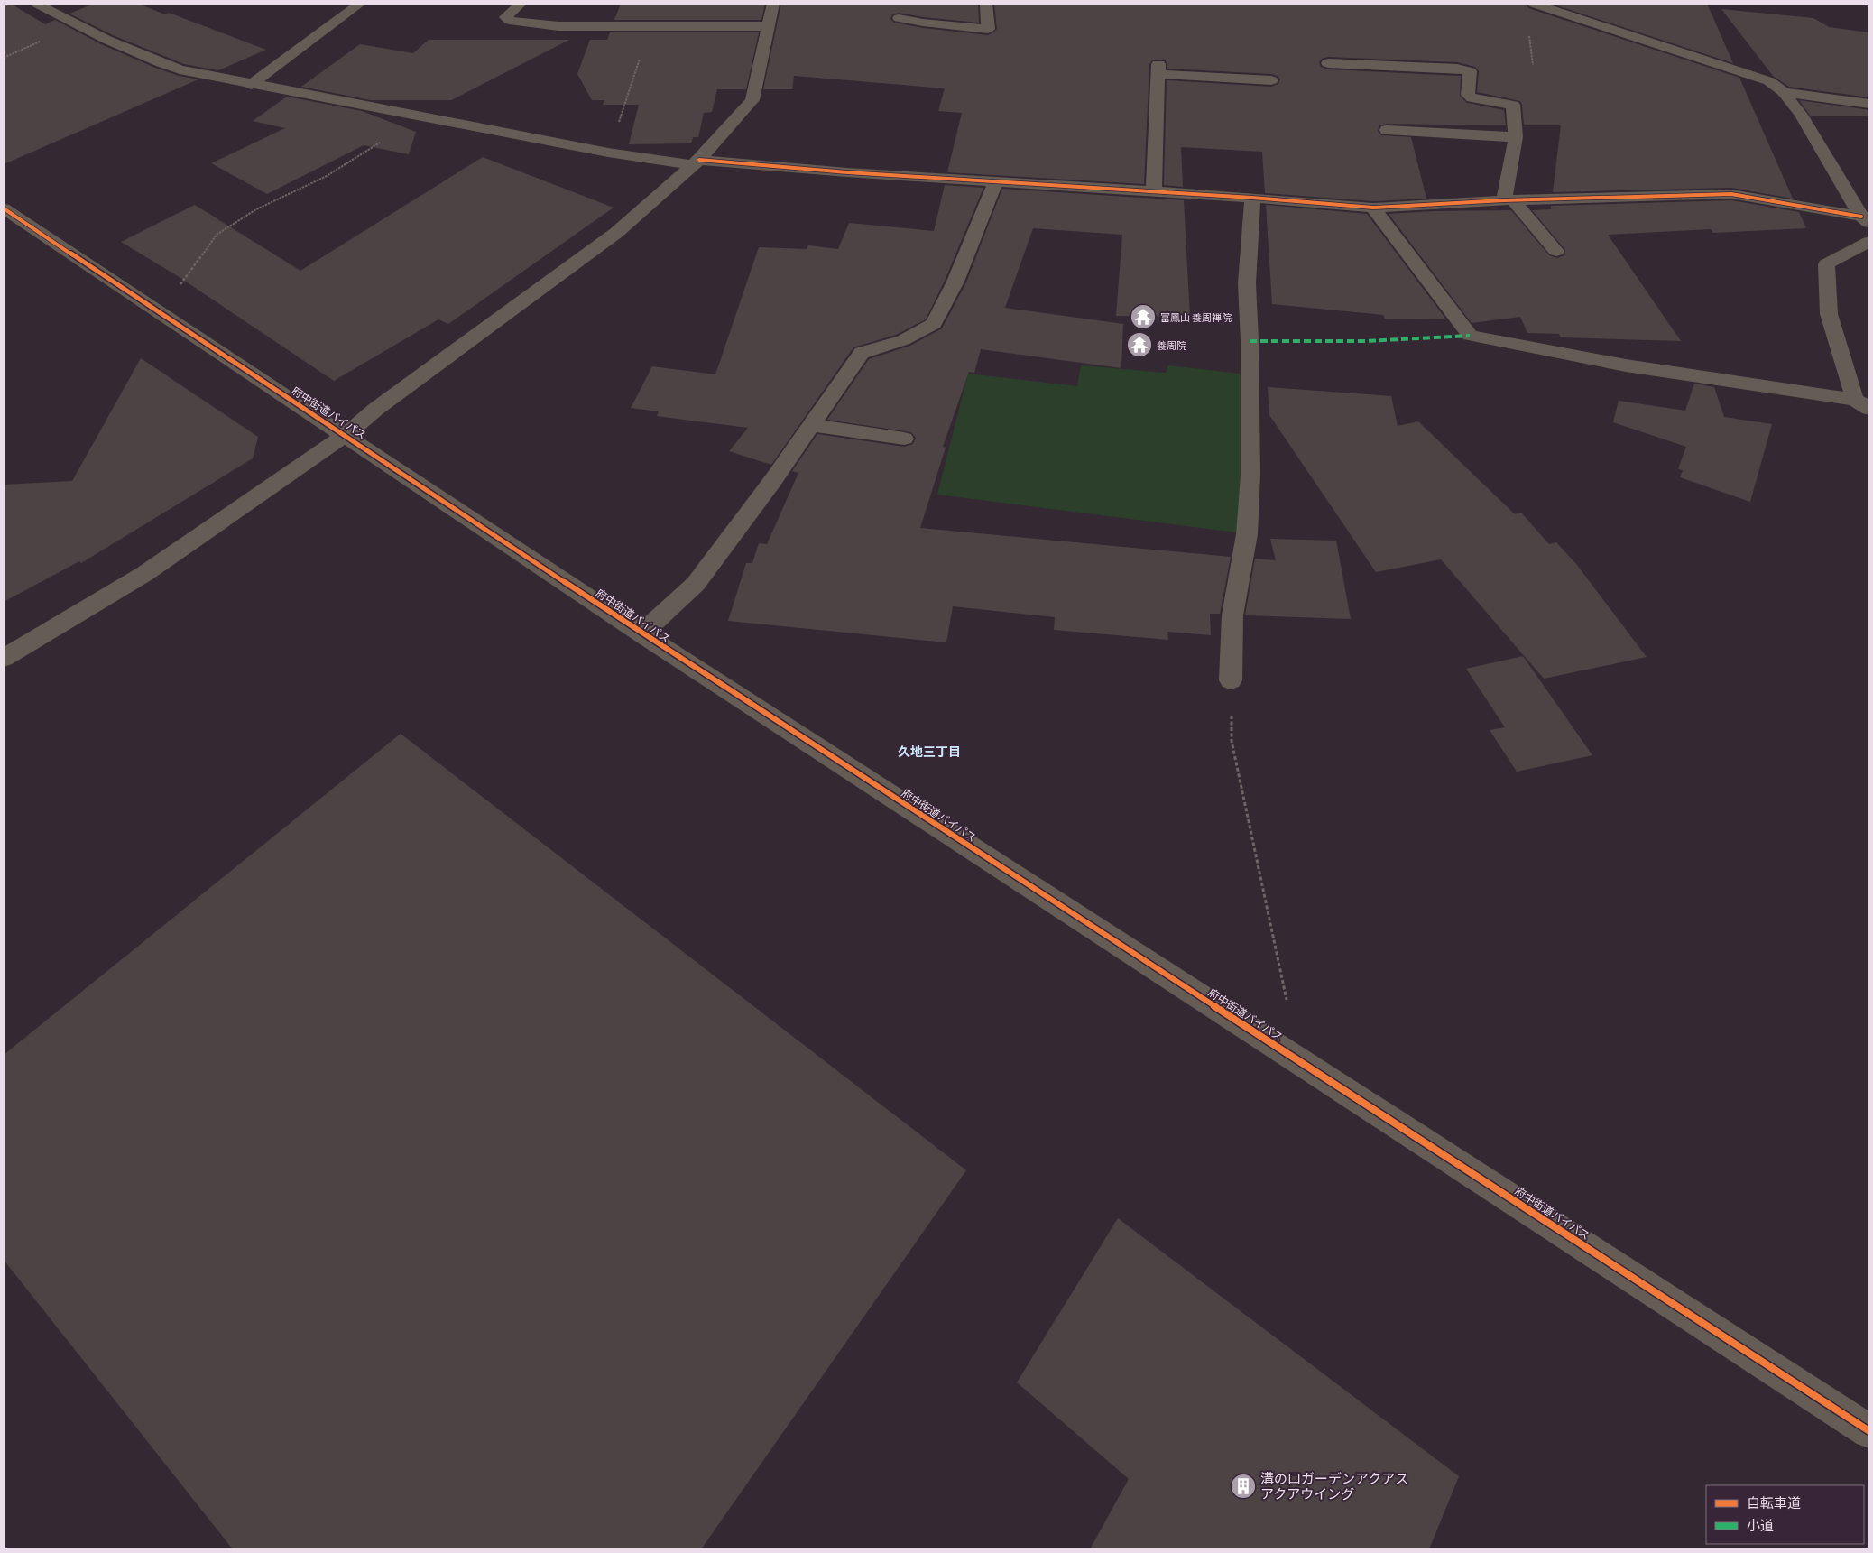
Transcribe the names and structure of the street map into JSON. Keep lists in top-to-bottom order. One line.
{"streets":{"street":["府中街道バイパス"]},"districts":["久地三丁目"],"places":{"temple":["富鳳山 養周禅院","養周院"],"building":["溝の口ガーデンアクアス アクアウイング"]},"legend":["自転車道","小道"]}
